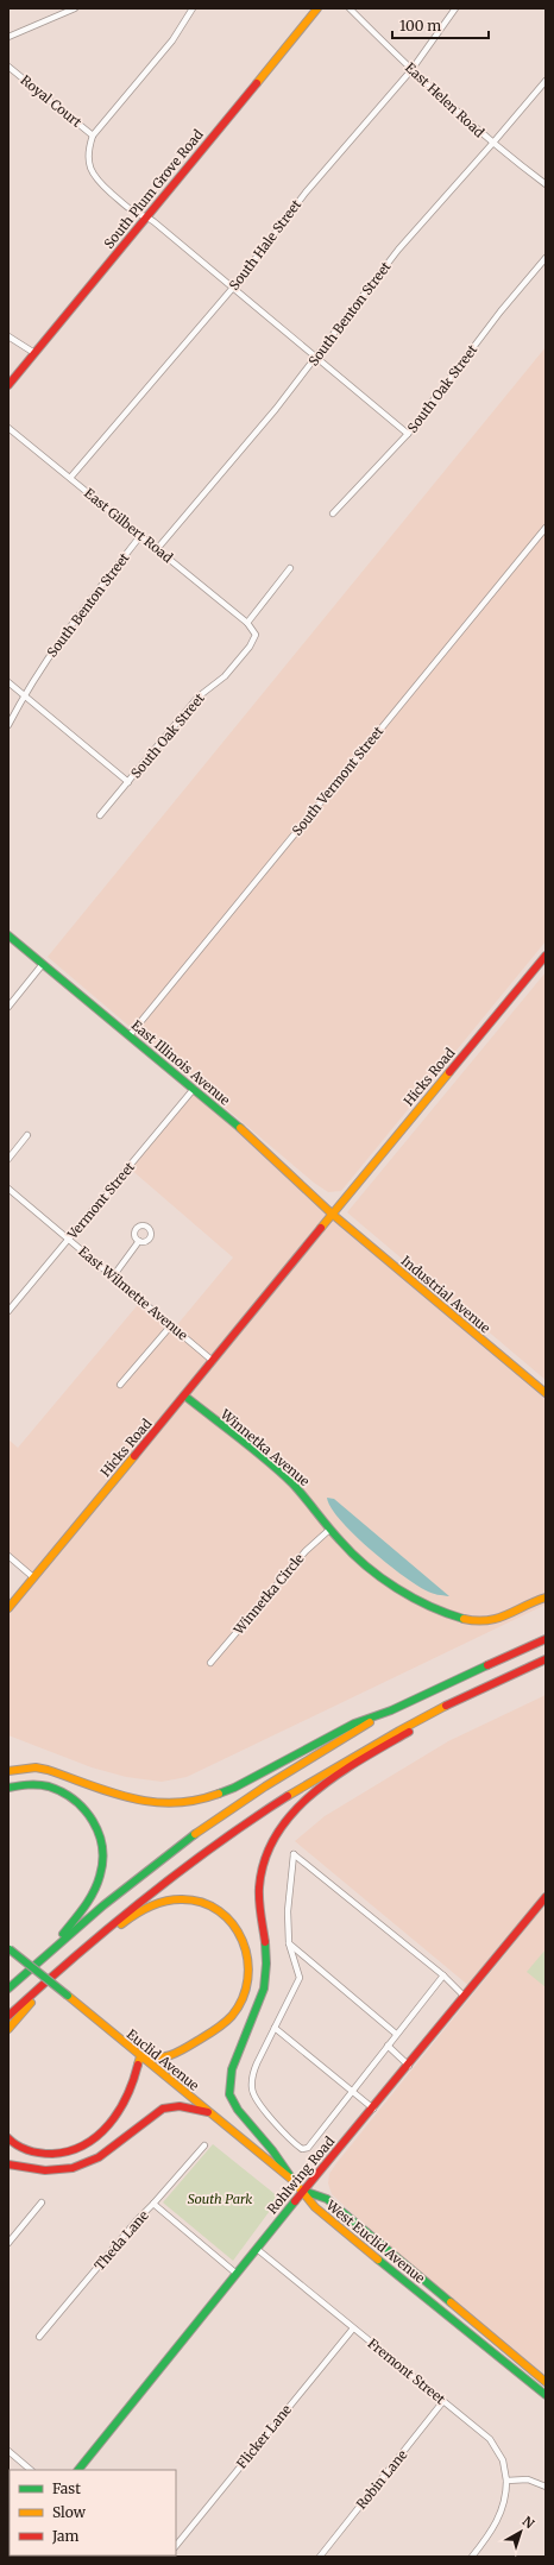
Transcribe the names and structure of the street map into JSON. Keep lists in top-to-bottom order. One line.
{"streets":{"main road":["South Plum Grove Road","East Illinois Avenue","Hicks Road","Industrial Avenue","Winnetka Avenue","Euclid Avenue","Rohlwing Road","West Euclid Avenue"],"street":["East Helen Road","Royal Court","South Hale Street","South Benton Street","South Oak Street","East Gilbert Road","South Vermont Street","Vermont Street","East Wilmette Avenue","Winnetka Circle","Theda Lane","Fremont Street","Flicker Lane","Robin Lane"]},"crossings":[["East Helen Road","South Hale Street"],["East Helen Road","South Benton Street"],["South Hale Street","East Gilbert Road"],["South Benton Street","East Gilbert Road"],["South Oak Street","East Gilbert Road"],["South Vermont Street","East Illinois Avenue"],["East Illinois Avenue","Hicks Road"],["East Illinois Avenue","Vermont Street"],["East Illinois Avenue","Industrial Avenue"],["Hicks Road","East Wilmette Avenue"],["Hicks Road","Industrial Avenue"],["Hicks Road","Winnetka Avenue"],["Vermont Street","East Wilmette Avenue"],["Winnetka Avenue","Winnetka Circle"],["Euclid Avenue","Rohlwing Road"],["Euclid Avenue","West Euclid Avenue"],["Rohlwing Road","West Euclid Avenue"],["Rohlwing Road","Fremont Street"],["Fremont Street","Flicker Lane"],["Fremont Street","Robin Lane"]],"parks":["South Park"],"legend":["Fast","Slow","Jam"],"scale_bar":"100 m","north":"top right"}
